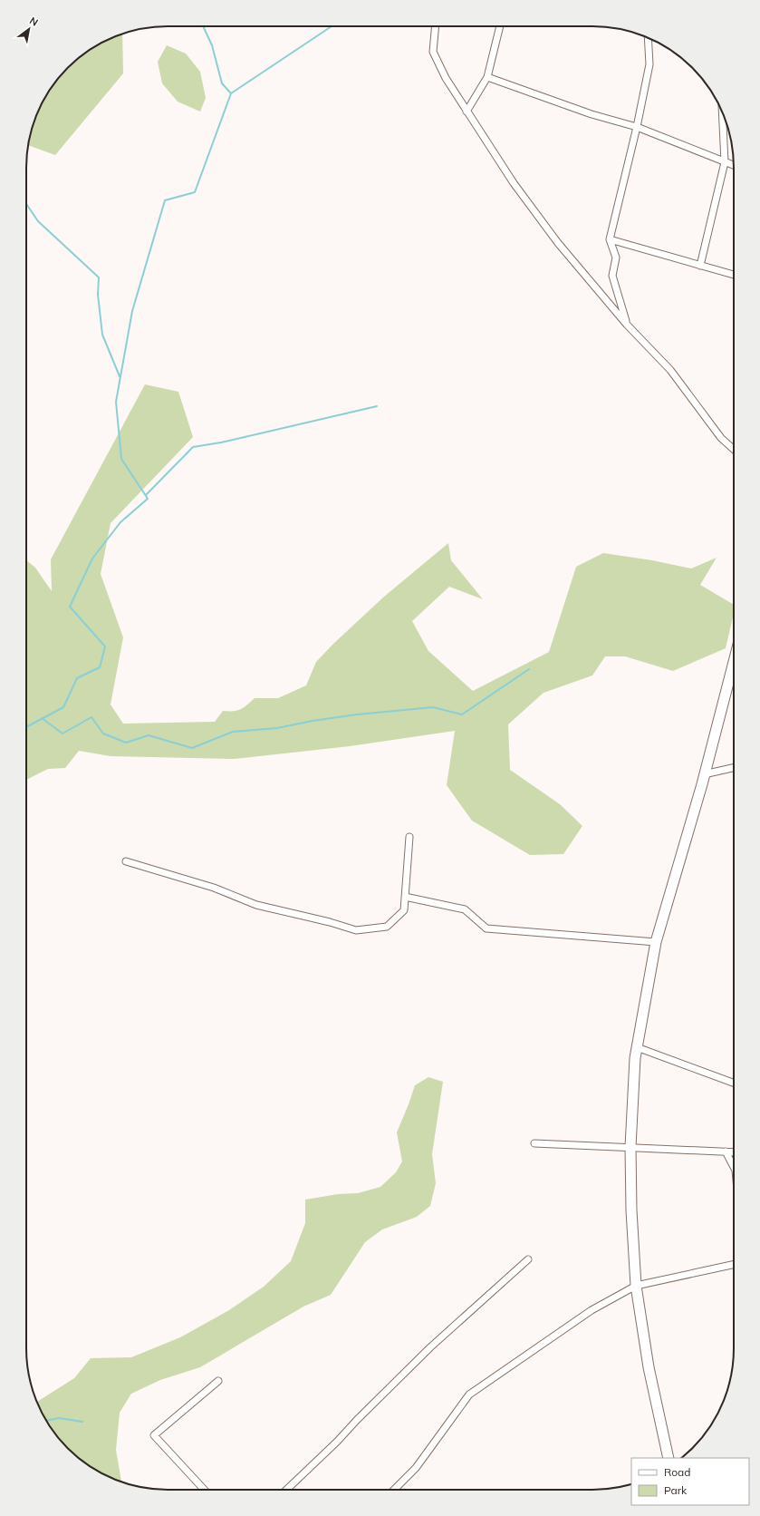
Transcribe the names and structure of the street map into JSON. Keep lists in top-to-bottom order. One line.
{"legend":["Road","Park"],"north":"top right"}
